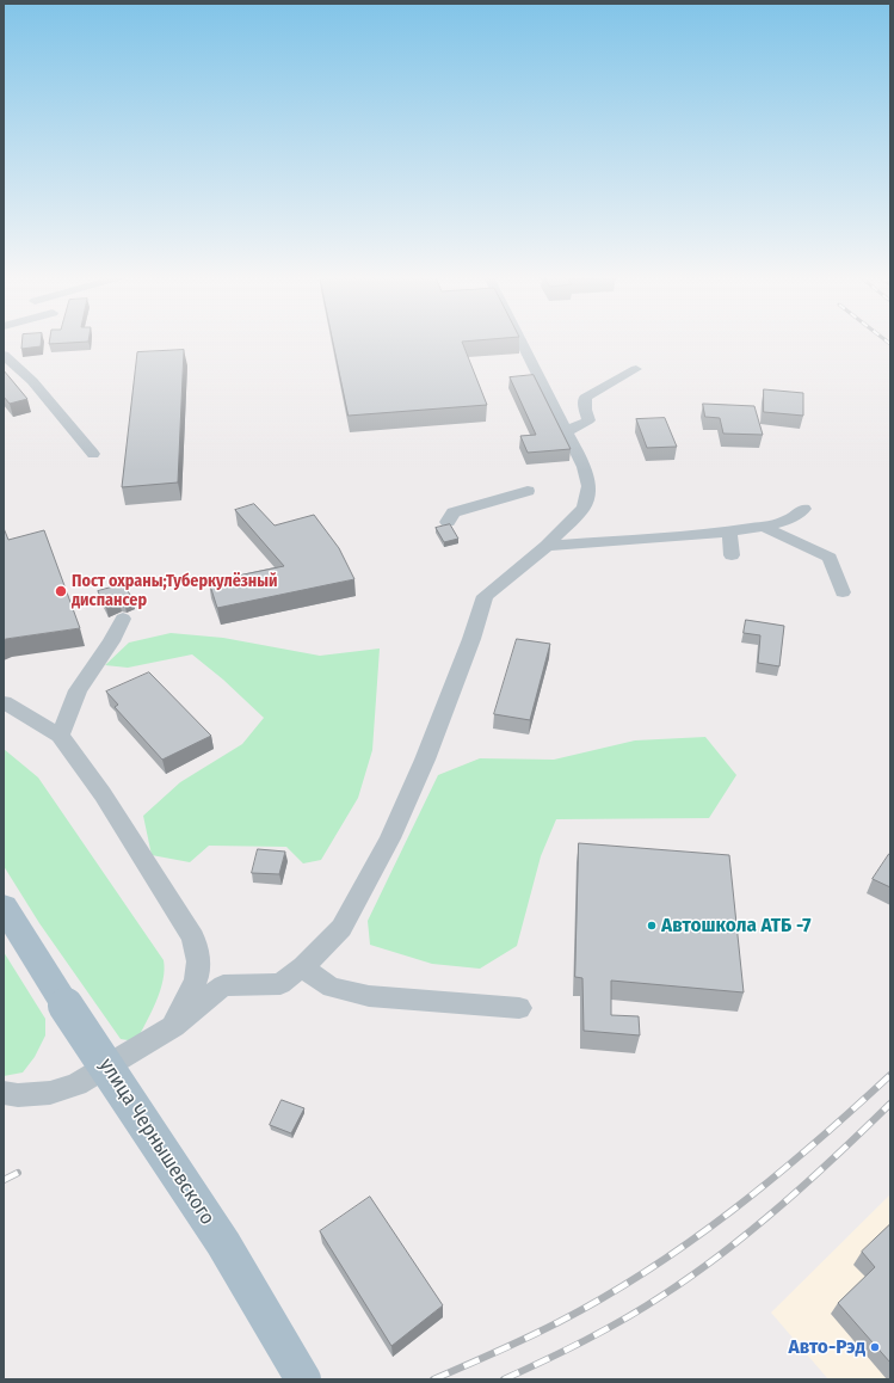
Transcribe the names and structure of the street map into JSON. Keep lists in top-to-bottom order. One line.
{"streets":{"main road":["улица Чернышевского"]},"places":["Пост охраны;Туберкулёзный диспансер","Автошкола АТБ -7","Авто-Рэд"]}
